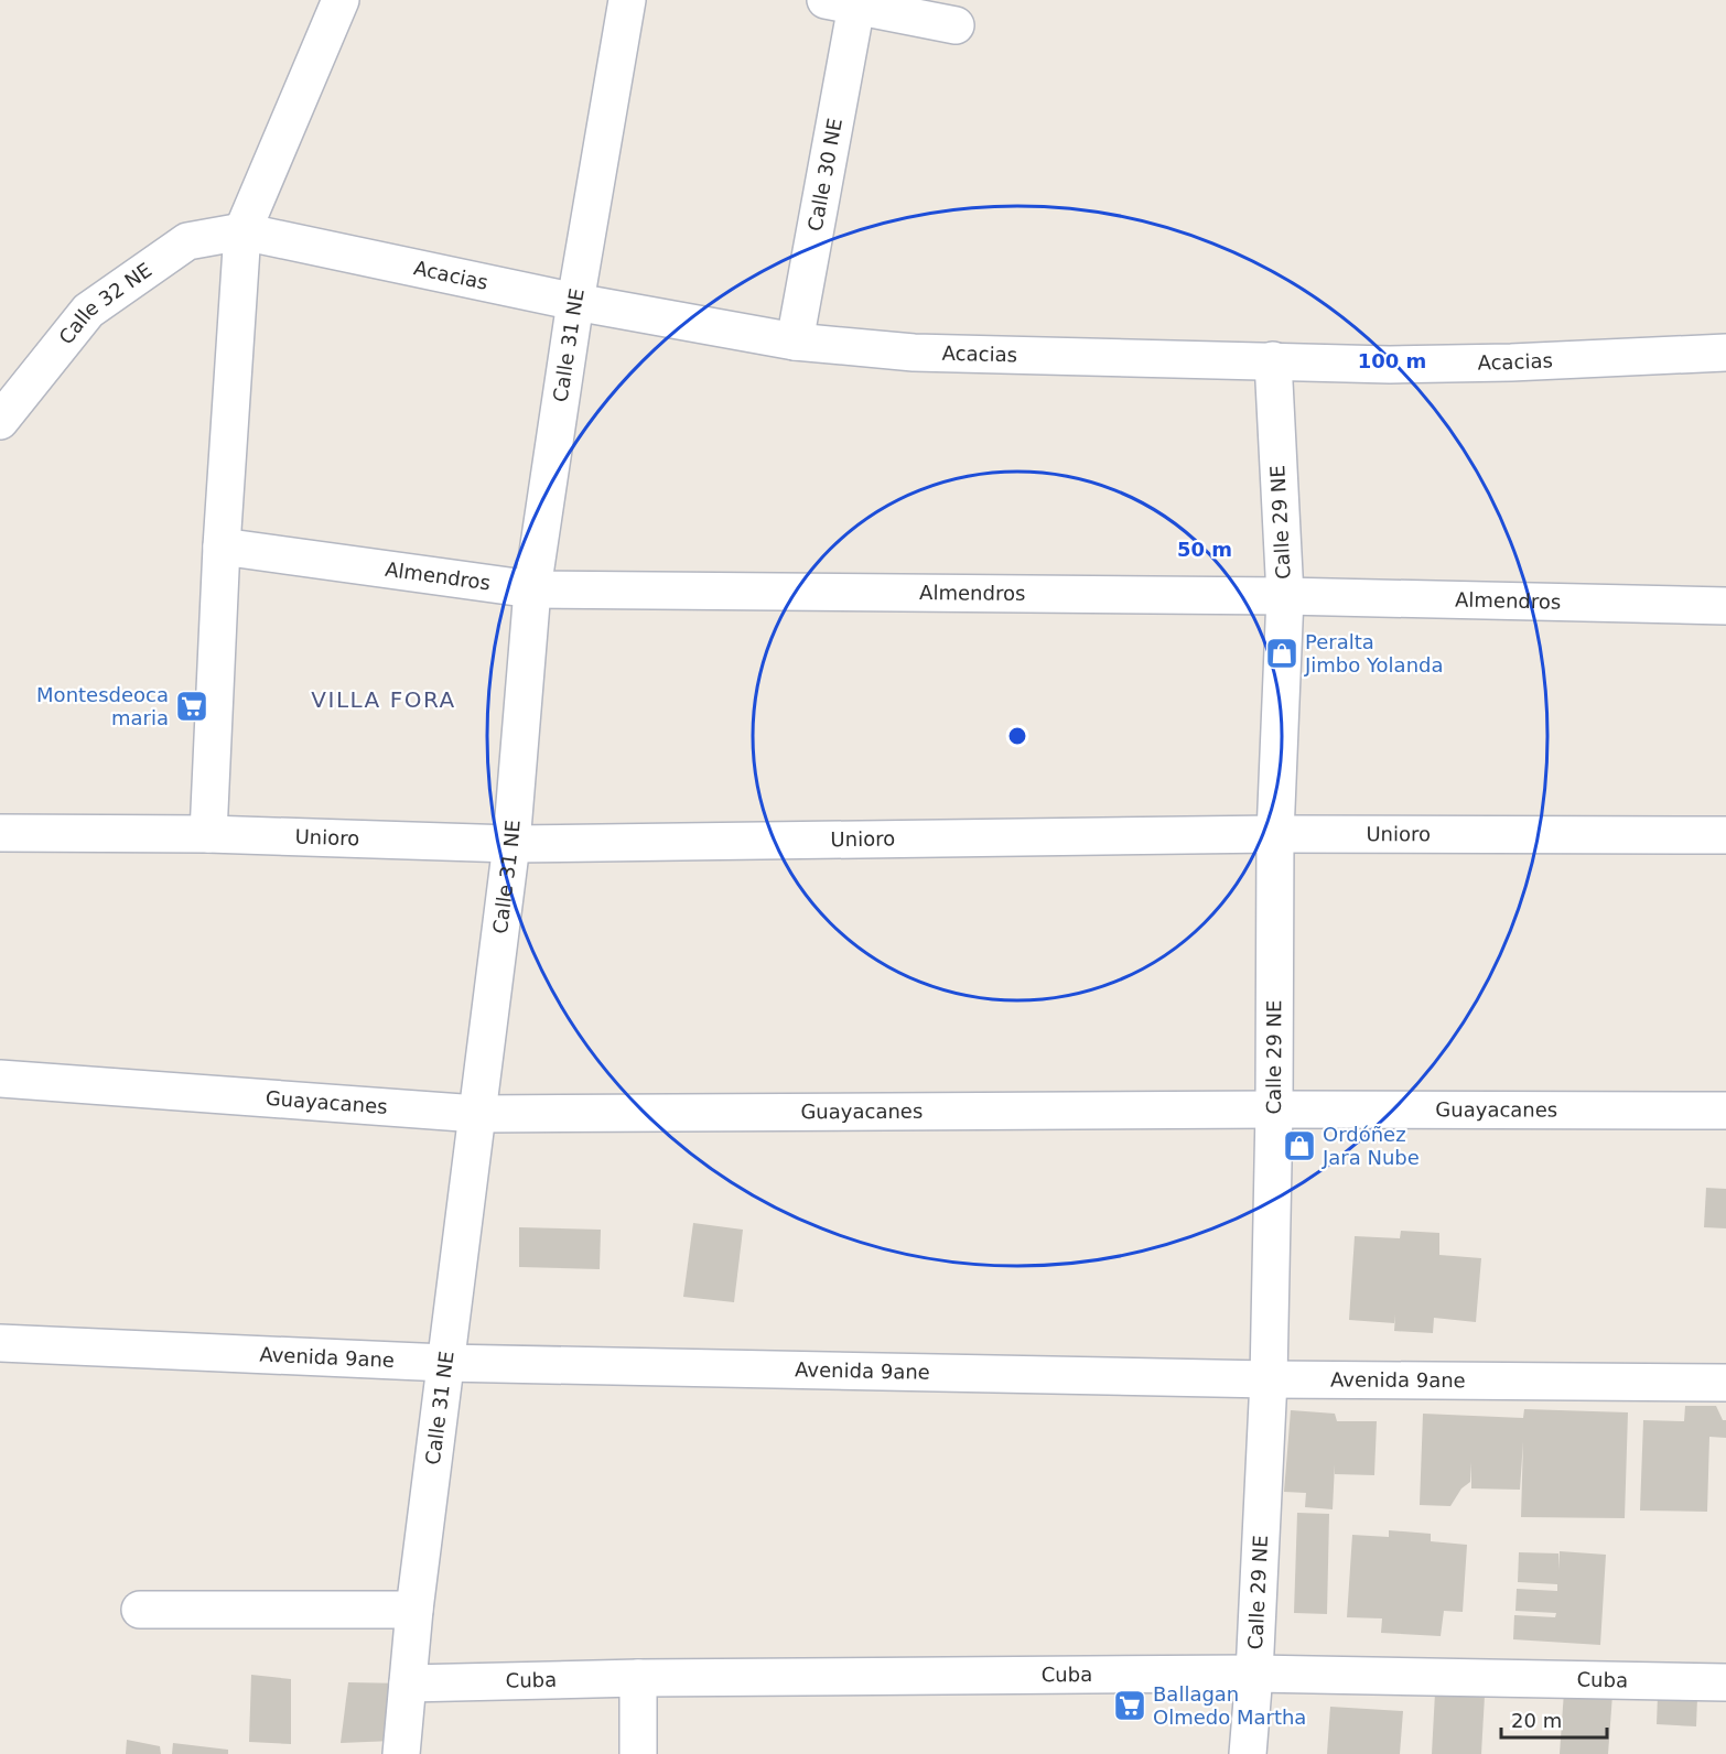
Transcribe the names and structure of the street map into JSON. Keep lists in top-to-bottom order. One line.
{"streets":{"street":["Calle 30 NE","Acacias","Calle 32 NE","Calle 31 NE","Calle 29 NE","Almendros","Unioro","Guayacanes","Avenida 9ane","Cuba"]},"crossings":[["Calle 30 NE","Acacias"],["Acacias","Calle 32 NE"],["Acacias","Calle 31 NE"],["Acacias","Calle 29 NE"],["Calle 31 NE","Almendros"],["Calle 31 NE","Unioro"],["Calle 31 NE","Guayacanes"],["Calle 31 NE","Avenida 9ane"],["Calle 31 NE","Cuba"],["Calle 29 NE","Almendros"],["Calle 29 NE","Unioro"],["Calle 29 NE","Guayacanes"],["Calle 29 NE","Avenida 9ane"],["Calle 29 NE","Cuba"]],"districts":["VILLA FORA"],"places":{"shop":["Peralta Jimbo Yolanda","Ordóñez Jara Nube"],"supermarket":["Montesdeoca maria","Ballagan Olmedo Martha"]},"scale_bar":"20 m","rings":["100 m","50 m"]}
